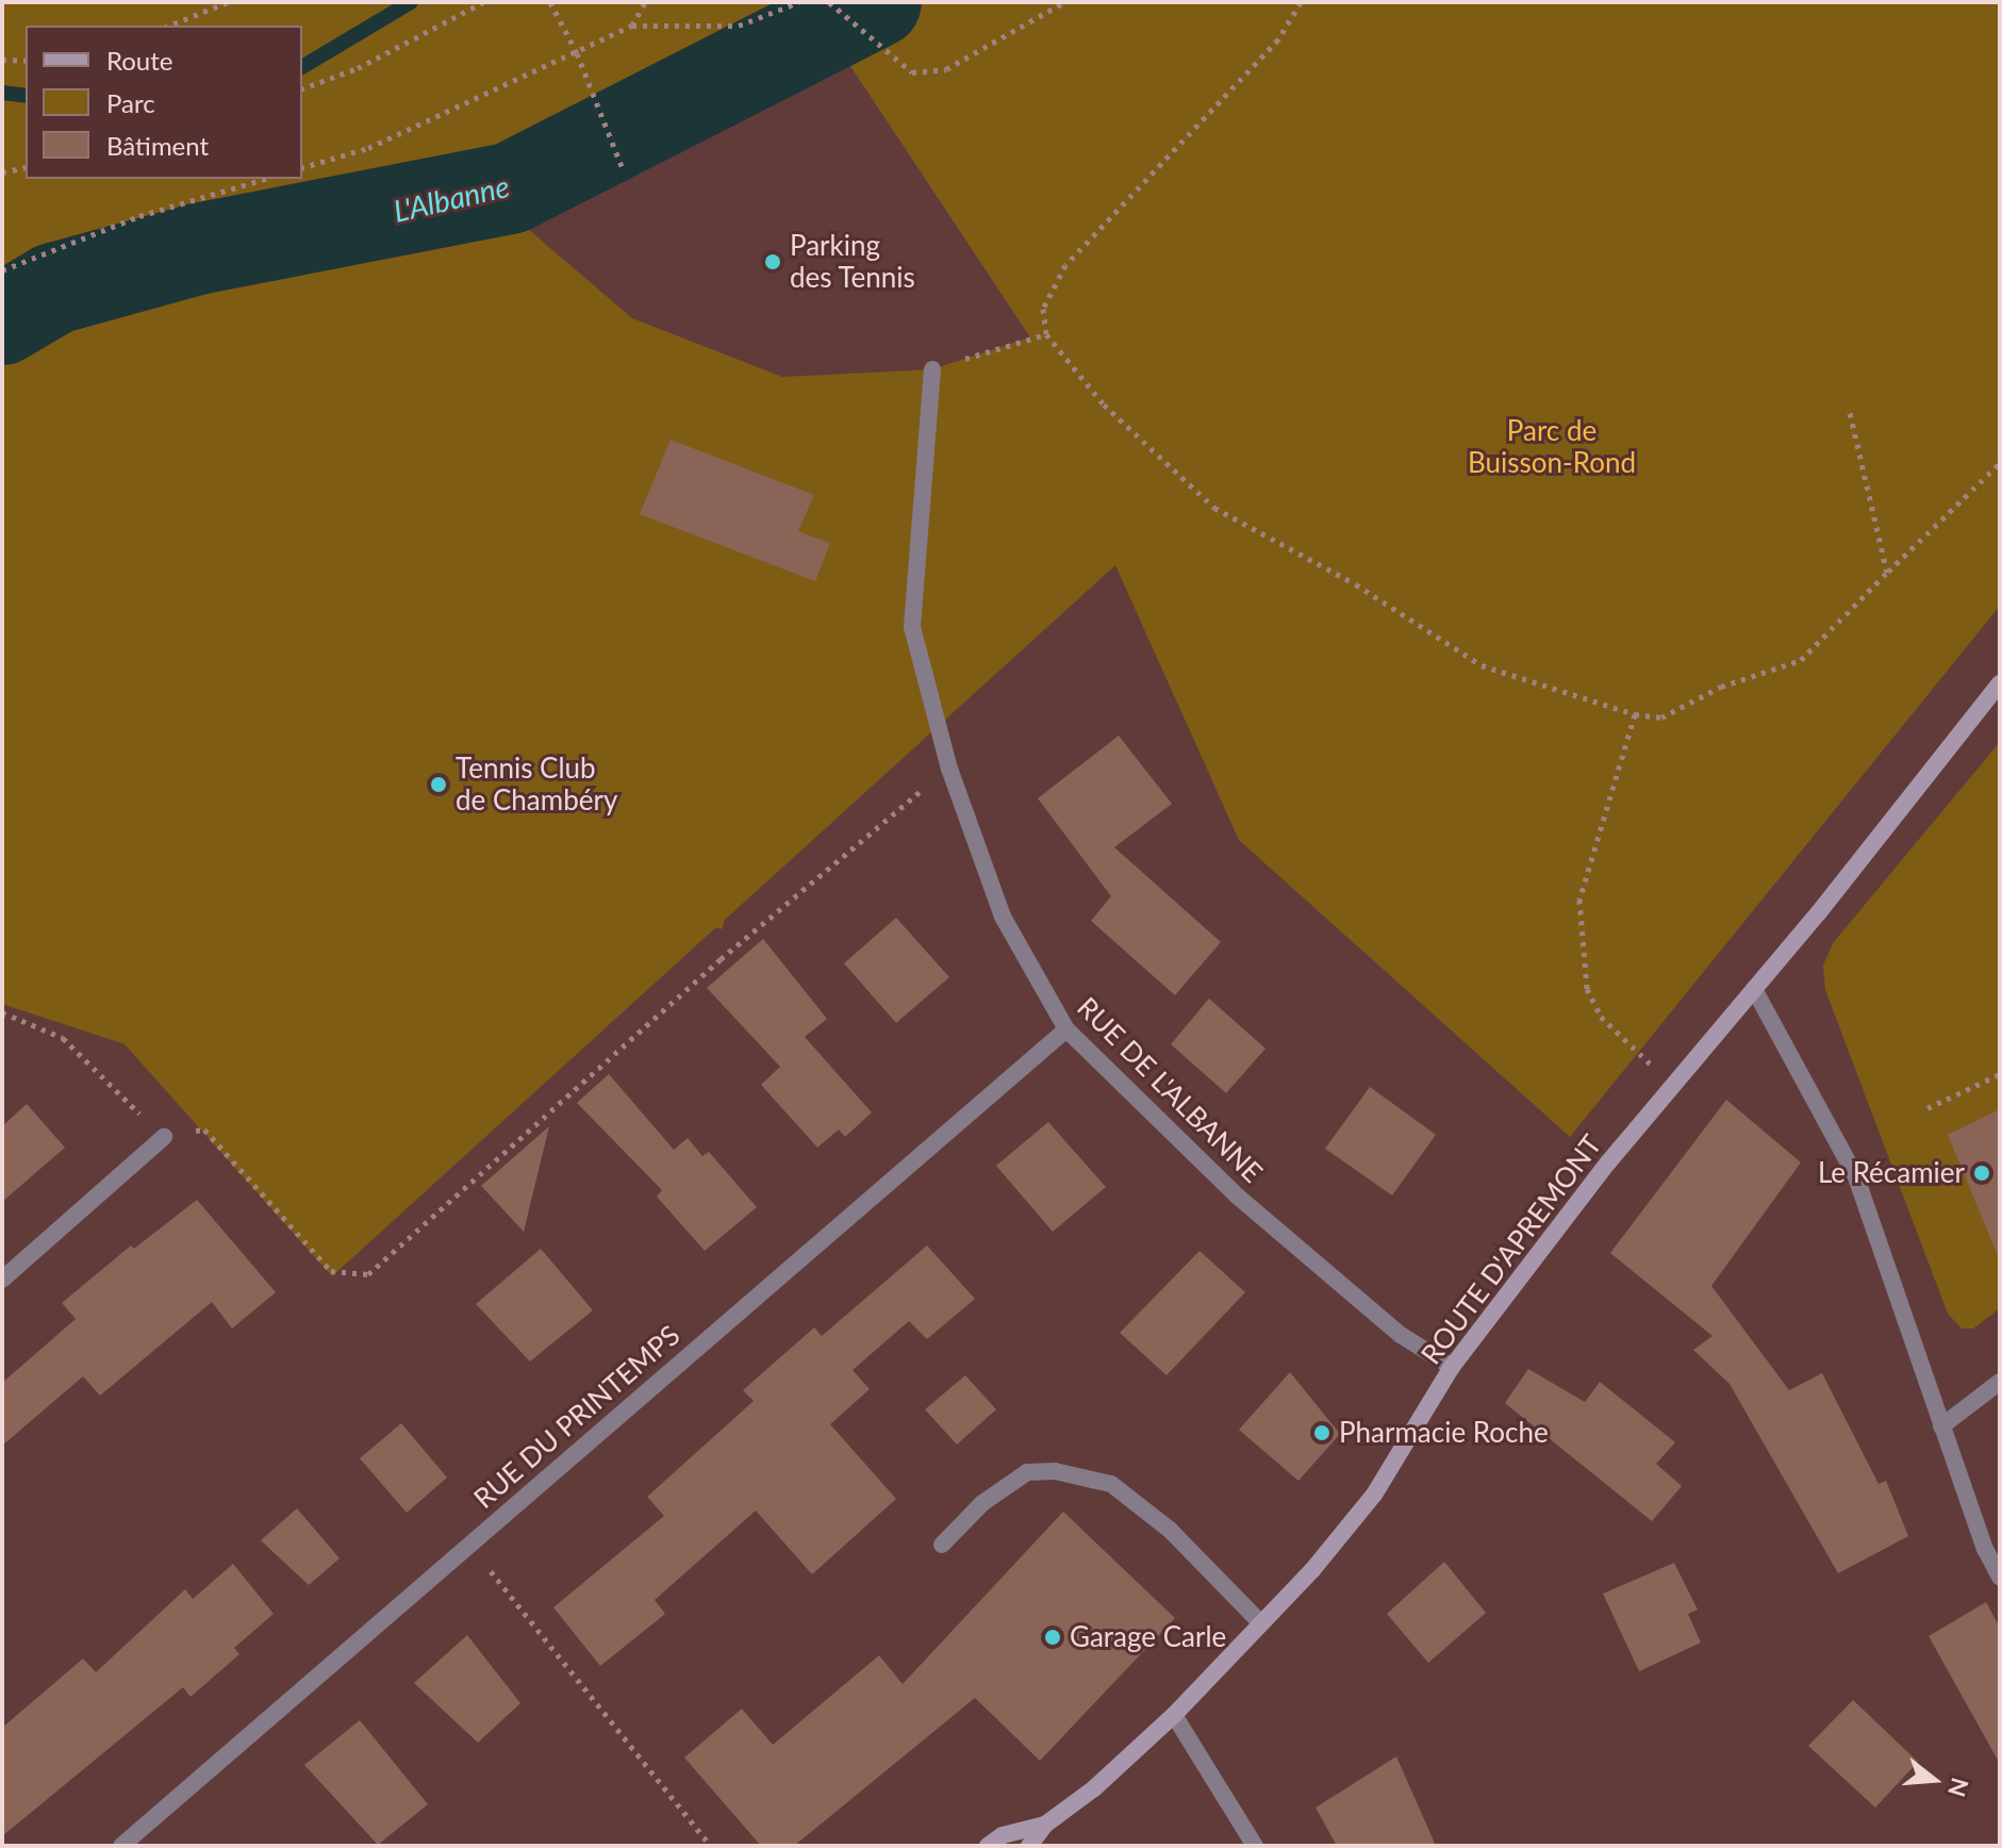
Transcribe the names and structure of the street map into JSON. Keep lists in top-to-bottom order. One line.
{"streets":{"main road":["ROUTE D'APREMONT"],"street":["RUE DE L'ALBANNE","RUE DU PRINTEMPS"]},"crossings":[["RUE DE L'ALBANNE","ROUTE D'APREMONT"],["RUE DE L'ALBANNE","RUE DU PRINTEMPS"]],"water":["L'Albanne"],"parks":["Parc de Buisson-Rond"],"places":["Parking des Tennis","Tennis Club de Chambéry","Le Récamier","Pharmacie Roche","Garage Carle"],"legend":["Route","Parc","Bâtiment"],"north":"right"}
